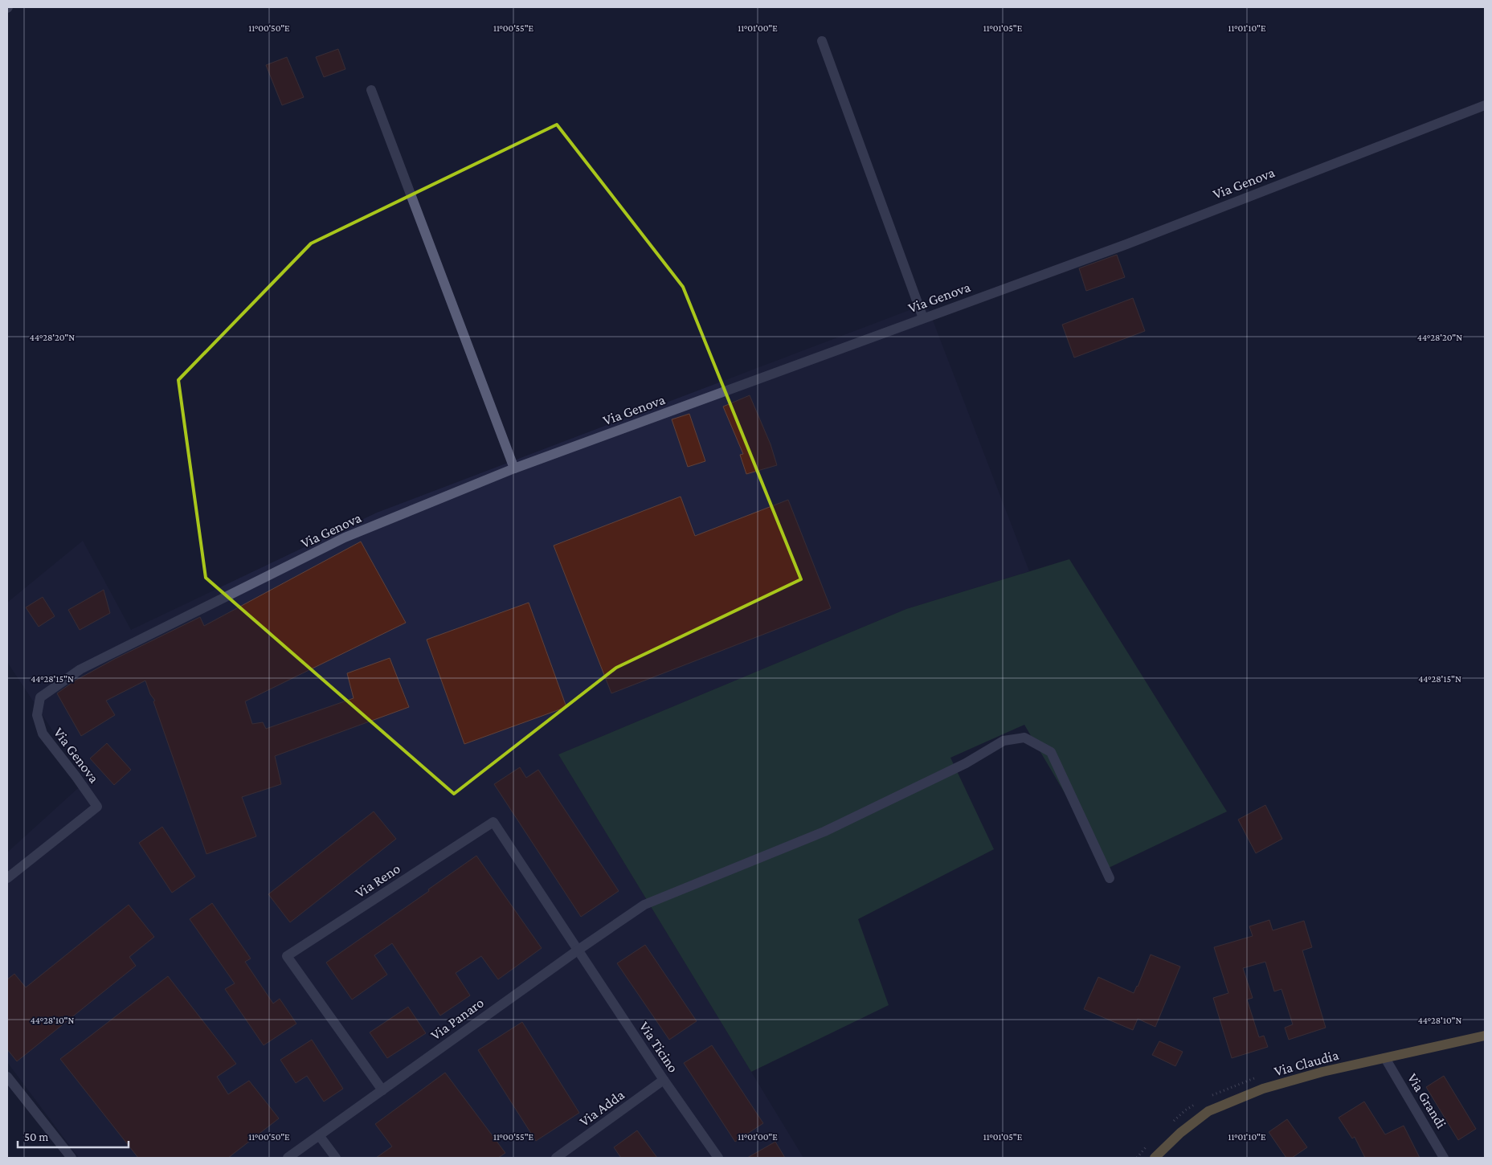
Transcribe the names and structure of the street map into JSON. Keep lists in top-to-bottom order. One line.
{"streets":{"main road":["Via Claudia"],"street":["Via Genova","Via Reno","Via Panaro","Via Ticino","Via Grandi","Via Adda"]},"crossings":[["Via Reno","Via Panaro"],["Via Reno","Via Ticino"],["Via Panaro","Via Ticino"],["Via Ticino","Via Adda"],["Via Claudia","Via Grandi"]],"scale_bar":"50 m","coordinates":["11°00'50\"E","11°00'55\"E","11°01'00\"E","11°01'05\"E","11°01'10\"E","44°28'20\"N","44°28'15\"N","44°28'10\"N"]}
